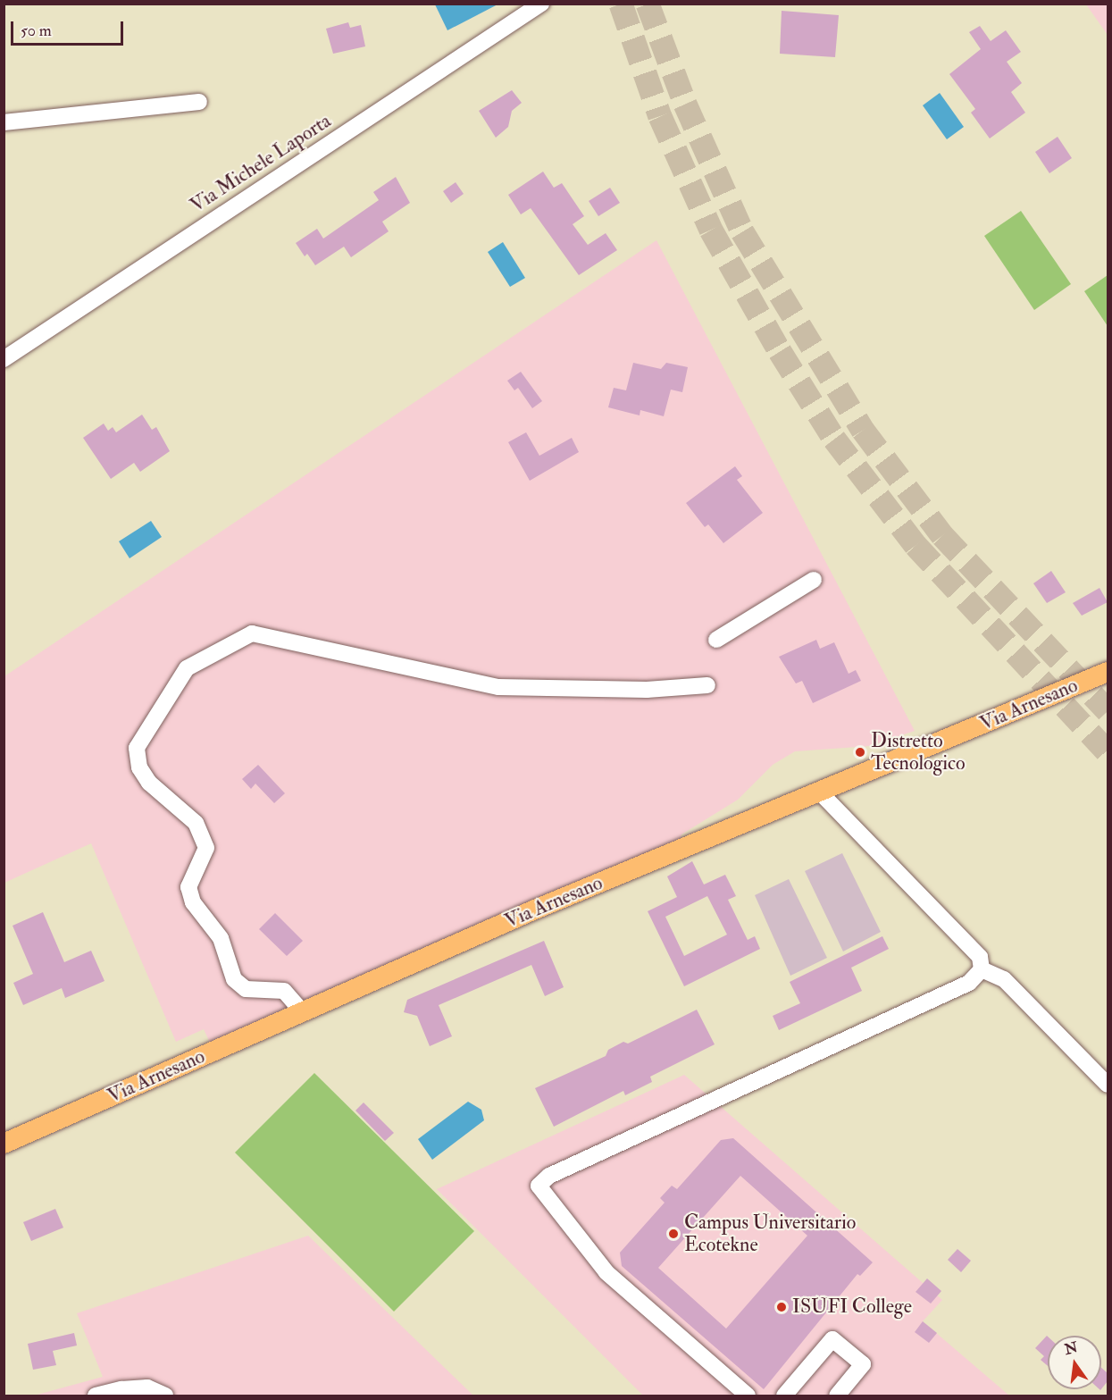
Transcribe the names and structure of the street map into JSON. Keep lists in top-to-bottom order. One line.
{"streets":{"main road":["Via Arnesano"],"street":["Via Michele Laporta"]},"places":["Distretto Tecnologico","Campus Universitario Ecotekne","ISUFI College"],"scale_bar":"50 m","north":"top"}
